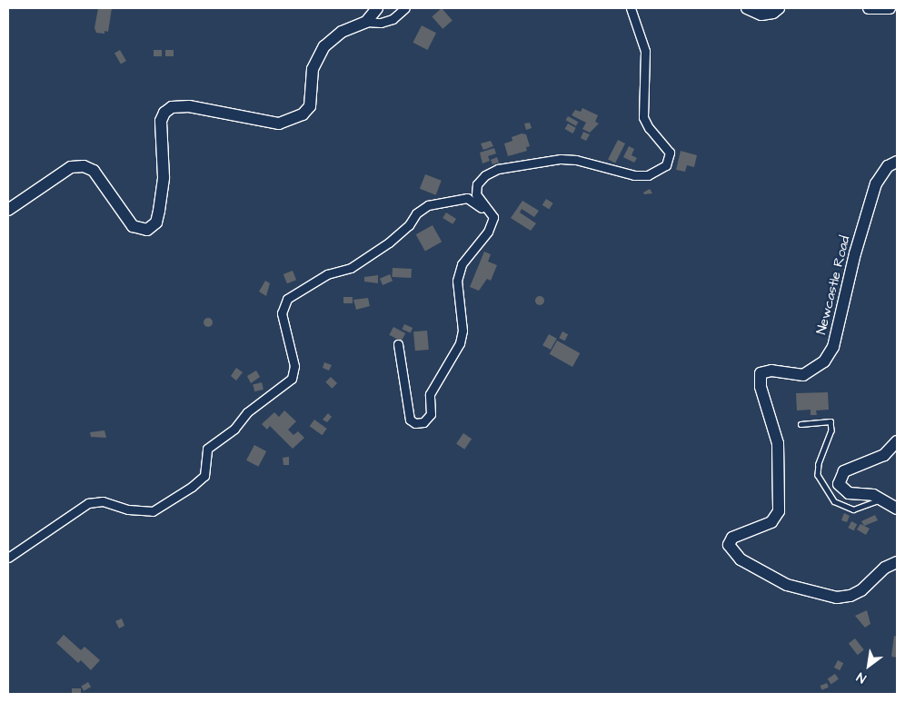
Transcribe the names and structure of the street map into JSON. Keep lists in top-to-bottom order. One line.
{"streets":{"main road":["Newcastle Road"]},"north":"bottom left"}
